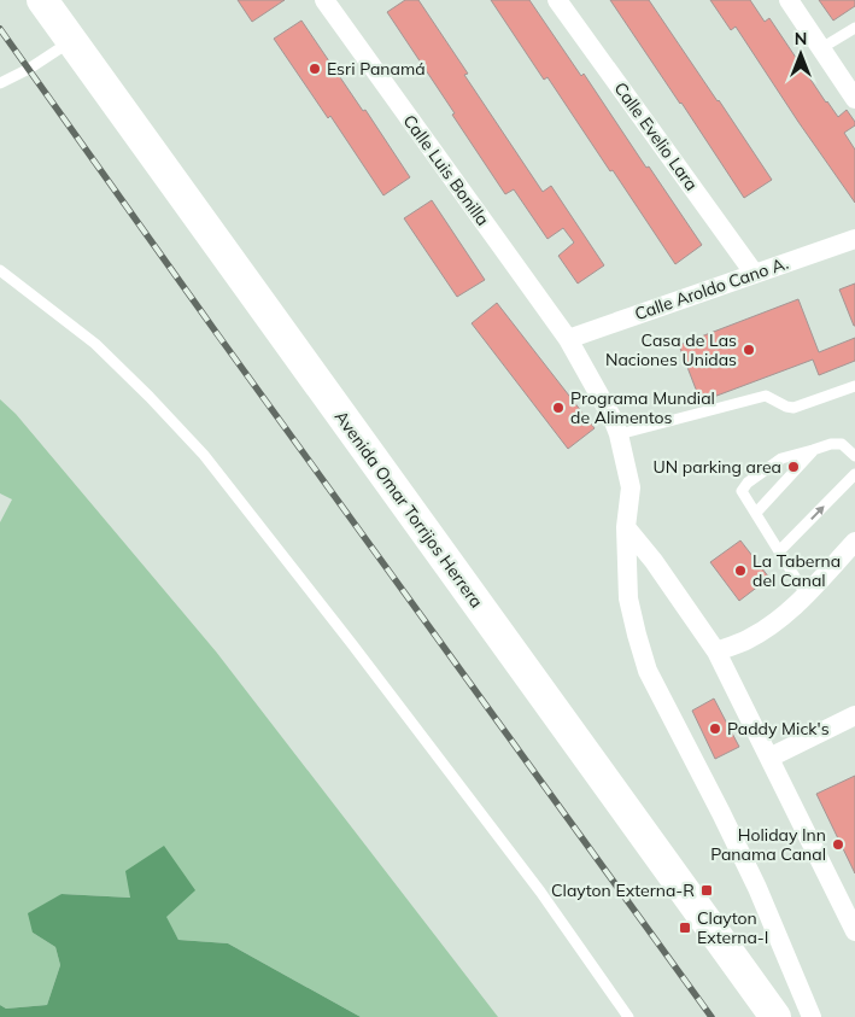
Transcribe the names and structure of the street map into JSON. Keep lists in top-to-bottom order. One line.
{"streets":{"main road":["Avenida Omar Torrijos Herrera"],"street":["Calle Evelio Lara","Calle Luis Bonilla","Calle Aroldo Cano A."]},"crossings":[["Calle Evelio Lara","Calle Aroldo Cano A."],["Calle Luis Bonilla","Calle Aroldo Cano A."]],"places":{"other":["Esri Panamá","Casa de Las Naciones Unidas","Programa Mundial de Alimentos","UN parking area","La Taberna del Canal","Paddy Mick's","Holiday Inn Panama Canal"],"transit":["Clayton Externa-R","Clayton Externa-I"]},"north":"top"}
